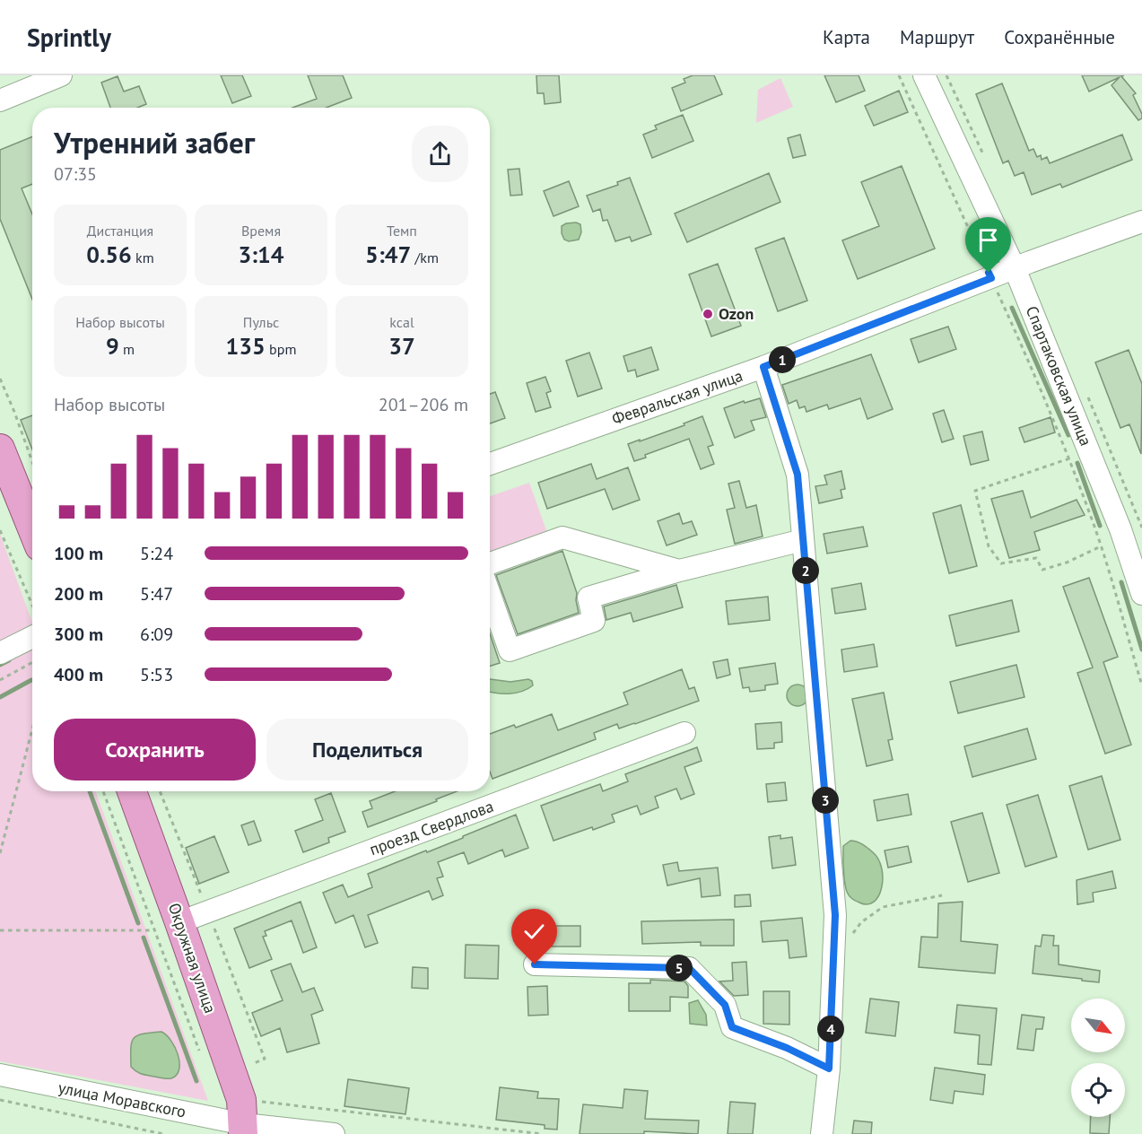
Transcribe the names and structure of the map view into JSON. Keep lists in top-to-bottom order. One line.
{"streets":{"main road":["Окружная улица"],"street":["Спартаковская улица","Февральская улица","проезд Свердлова","улица Моравского"]},"crossings":[["Спартаковская улица","Февральская улица"],["проезд Свердлова","Окружная улица"],["Окружная улица","улица Моравского"]],"places":["Ozon"],"north":"bottom right","page":{"header":"Sprintly","nav":["Карта","Маршрут","Сохранённые"],"heading":["Утренний забег","07:35"],"stats":[["Дистанция","0.56 km"],["Время","3:14"],["Темп","5:47 /km"],["Набор высоты","9 m"],["Пульс","135 bpm"],["kcal","37"]],"pins":["1","2","3","5","4"],"chart":["Набор высоты","201–206 m"],"list":[{"name":"100 m","note":"5:24"},{"name":"200 m","note":"5:47"},{"name":"300 m","note":"6:09"},{"name":"400 m","note":"5:53"}],"buttons":["Сохранить","Поделиться"]}}
